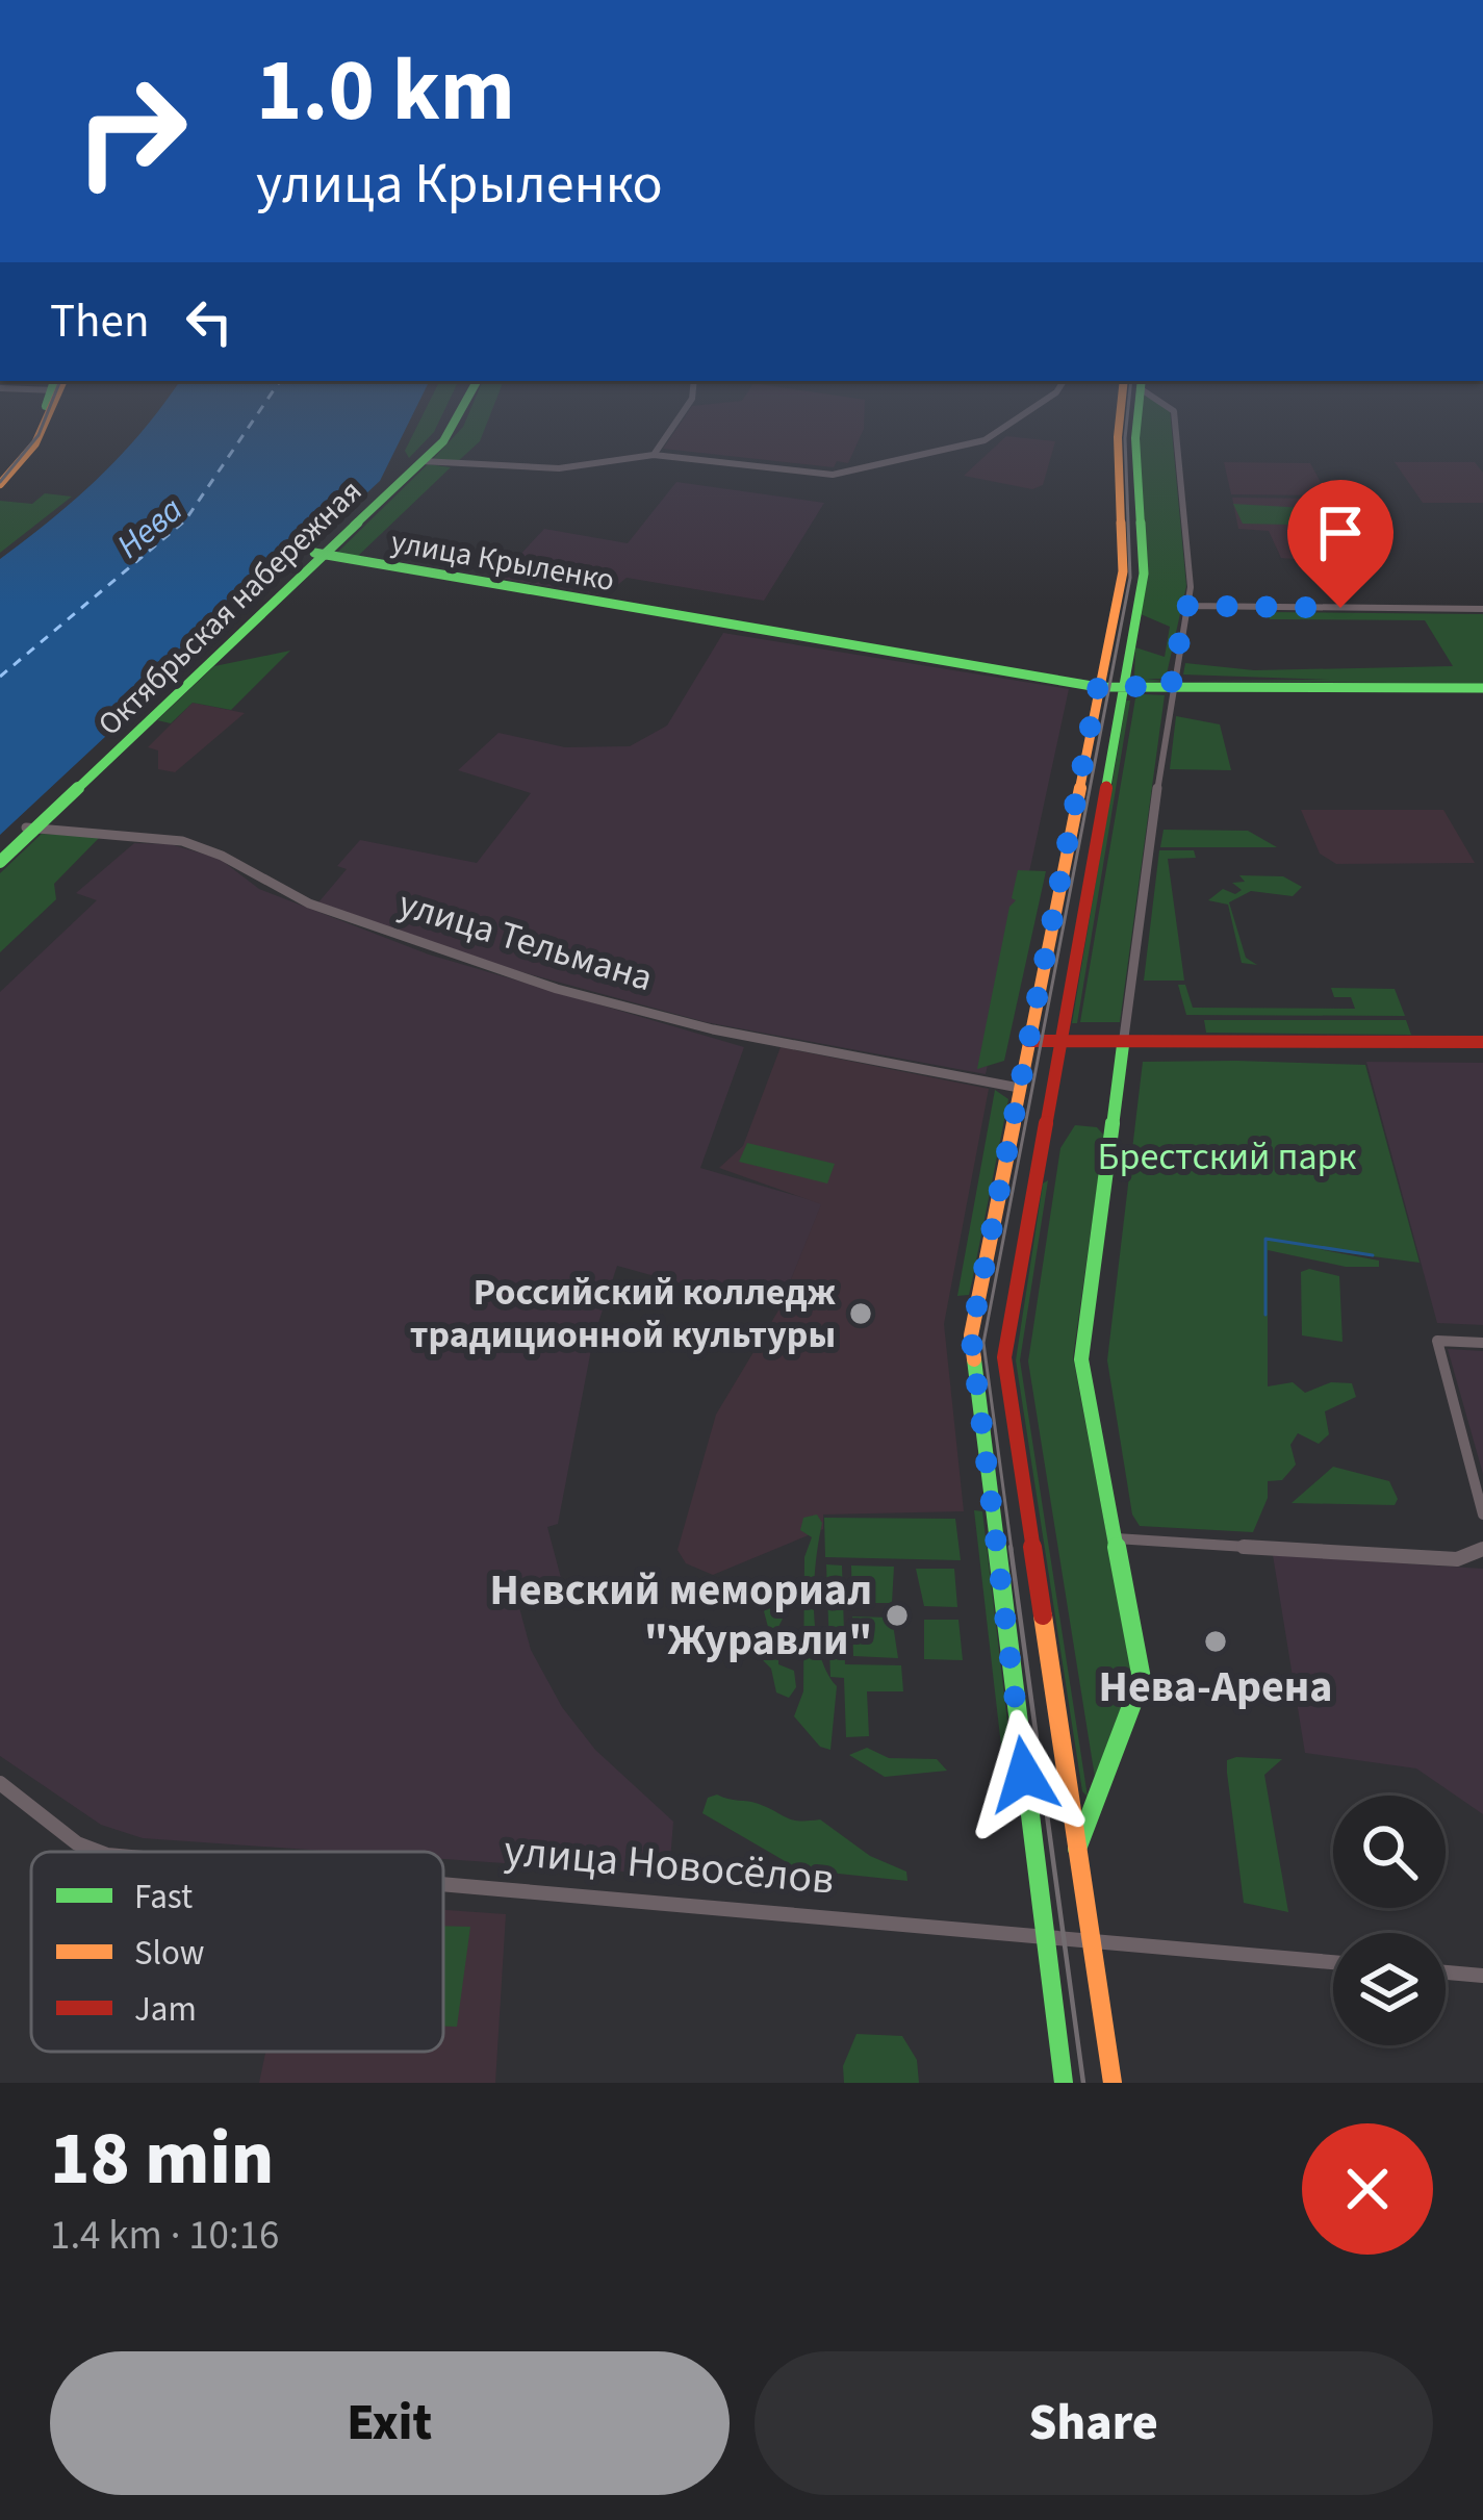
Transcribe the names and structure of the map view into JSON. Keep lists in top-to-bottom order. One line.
{"streets":{"main road":["улица Крыленко","Октябрьская набережная"],"street":["улица Тельмана","улица Новосёлов"]},"crossings":[["улица Крыленко","Октябрьская набережная"],["Октябрьская набережная","улица Тельмана"]],"water":["Нева"],"parks":["Брестский парк"],"places":["Российский колледж традиционной культуры","Невский мемориал \"Журавли\"","Нева-Арена"],"legend":["Fast","Slow","Jam"],"page":{"turn":["1.0 km","улица Крыленко"],"then":"Then","heading":["18 min","1.4 km · 10:16"],"buttons":["Exit","Share"]}}
